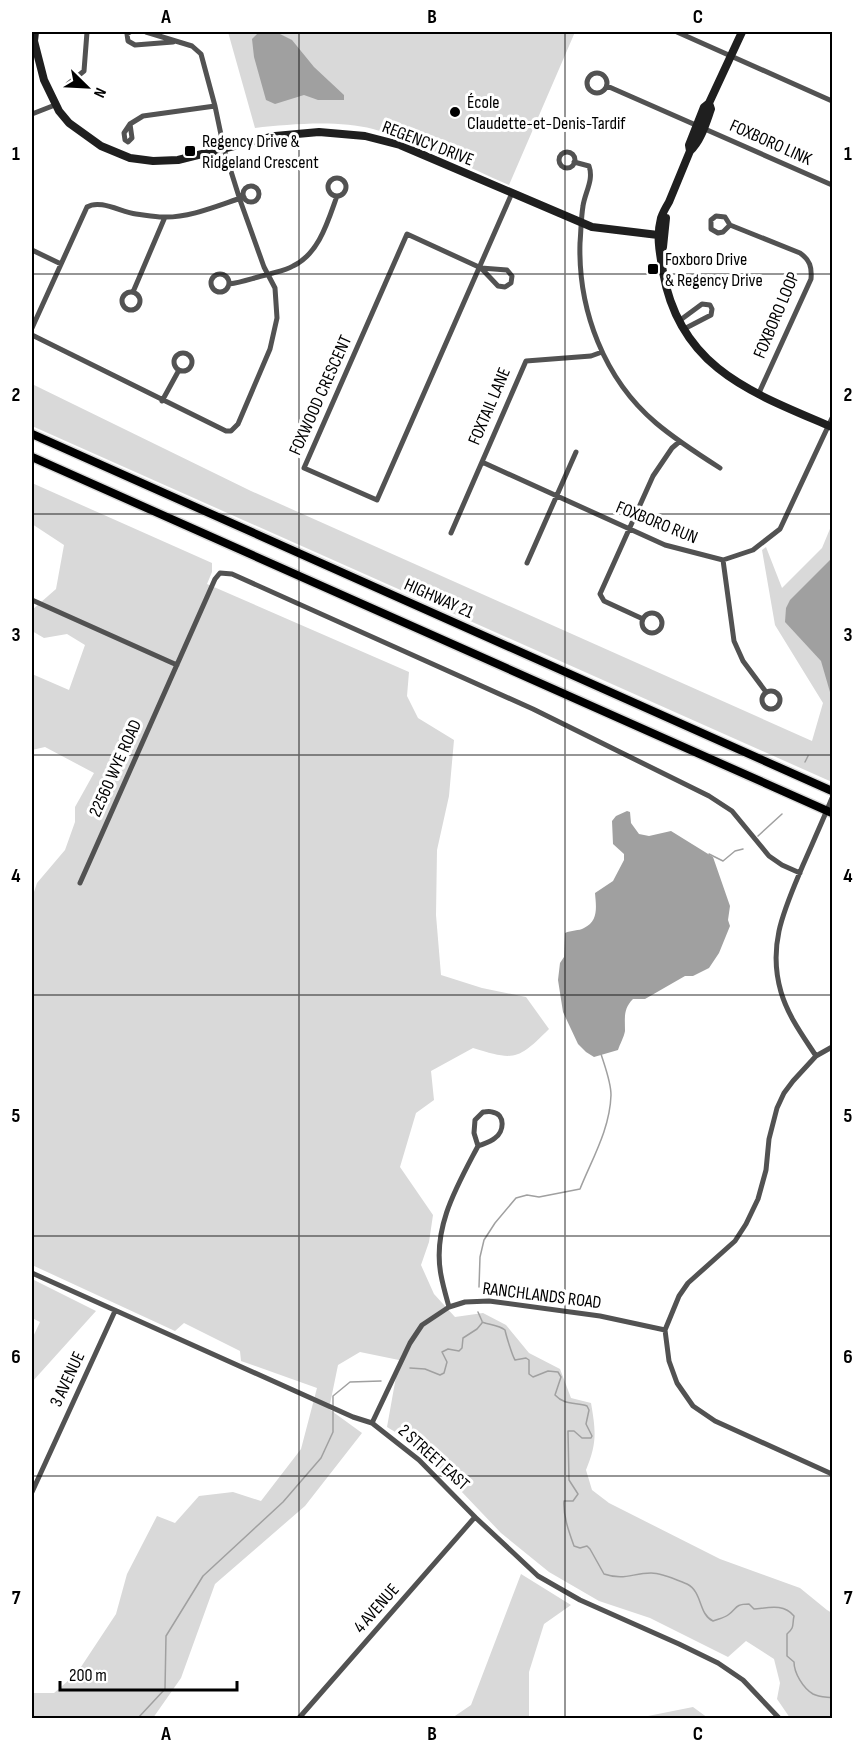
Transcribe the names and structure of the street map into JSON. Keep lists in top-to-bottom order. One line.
{"streets":{"main road":["HIGHWAY 21"],"street":["FOXBORO LINK","REGENCY DRIVE","FOXBORO LOOP","FOXWOOD CRESCENT","FOXTAIL LANE","FOXBORO RUN","22560 WYE ROAD","RANCHLANDS ROAD","3 AVENUE","2 STREET EAST","4 AVENUE"]},"crossings":[["REGENCY DRIVE","FOXWOOD CRESCENT"],["FOXTAIL LANE","FOXBORO RUN"],["RANCHLANDS ROAD","2 STREET EAST"],["3 AVENUE","2 STREET EAST"],["2 STREET EAST","4 AVENUE"]],"places":{"other":["École Claudette-et-Denis-Tardif"],"transit":["Regency Drive & Ridgeland Crescent","Foxboro Drive & Regency Drive"]},"scale_bar":"200 m","north":"bottom right","grid":{"columns":["A","B","C"],"rows":["1","2","3","4","5","6","7"]}}
